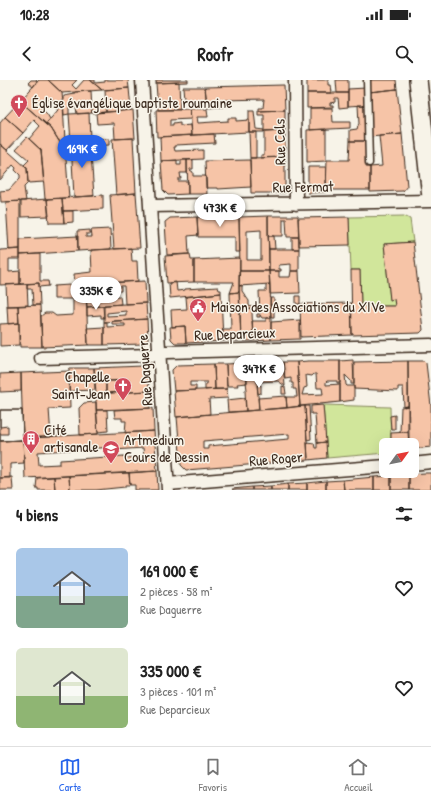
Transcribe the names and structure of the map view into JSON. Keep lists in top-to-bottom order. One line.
{"streets":{"street":["Rue Cels","Rue Fermat","Rue Deparcieux","Rue Daguerre","Rue Roger"]},"crossings":[["Rue Cels","Rue Fermat"],["Rue Fermat","Rue Daguerre"],["Rue Deparcieux","Rue Daguerre"],["Rue Daguerre","Rue Roger"]],"places":{"church":["Église évangélique baptiste roumaine","Chapelle Saint-Jean"],"public building":["Maison des Associations du XIVe"],"building":["Cité artisanale"],"school or university":["Artmedium Cours de Dessin"]},"north":"top right","page":{"status":"10:28","header":"Roofr","price":["169K €","473K €","335K €","347K €"],"heading":"4 biens","list":[{"name":"169 000 €","note":"2 pièces · 58 m² · Rue Daguerre"},{"name":"335 000 €","note":"3 pièces · 101 m² · Rue Deparcieux"}],"tabs":["Carte","Favoris","Accueil"]}}
